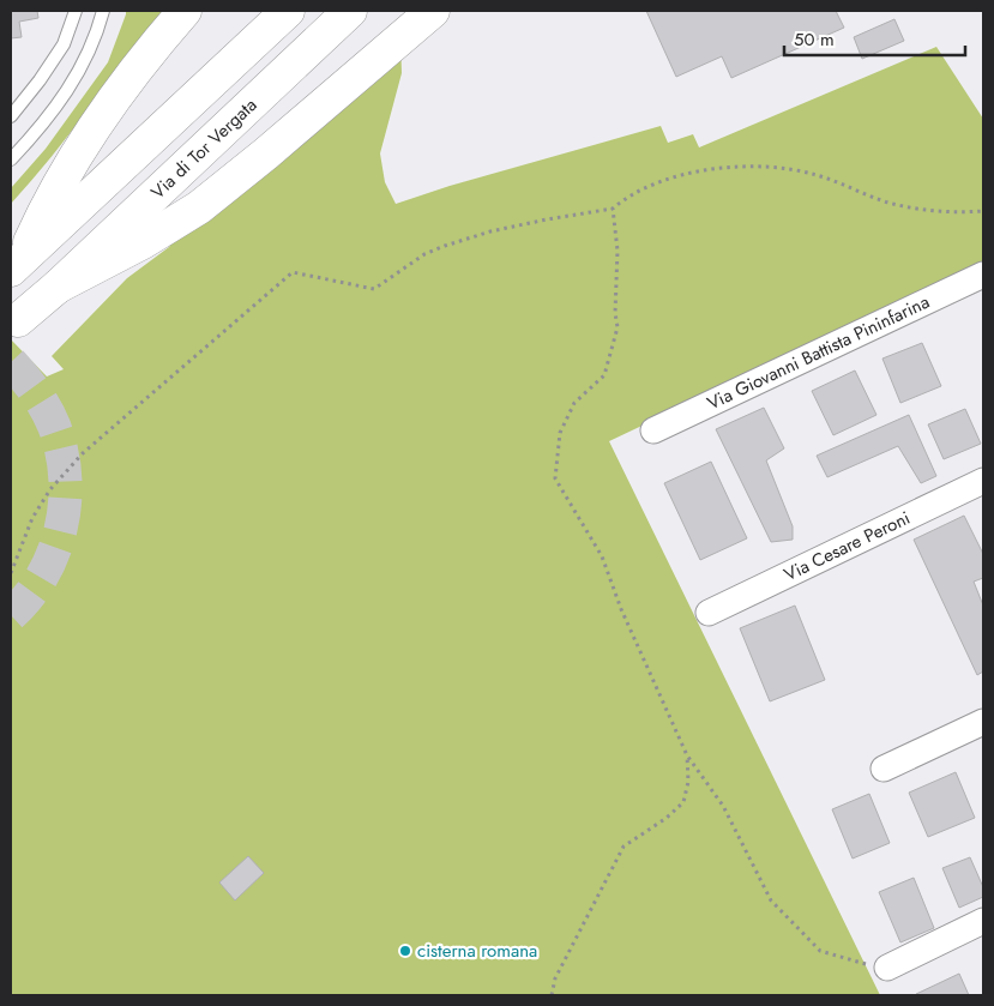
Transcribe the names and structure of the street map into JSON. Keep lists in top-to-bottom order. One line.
{"streets":{"main road":["Via di Tor Vergata"],"street":["Via Giovanni Battista Pininfarina","Via Cesare Peroni"]},"places":["cisterna romana"],"scale_bar":"50 m"}
